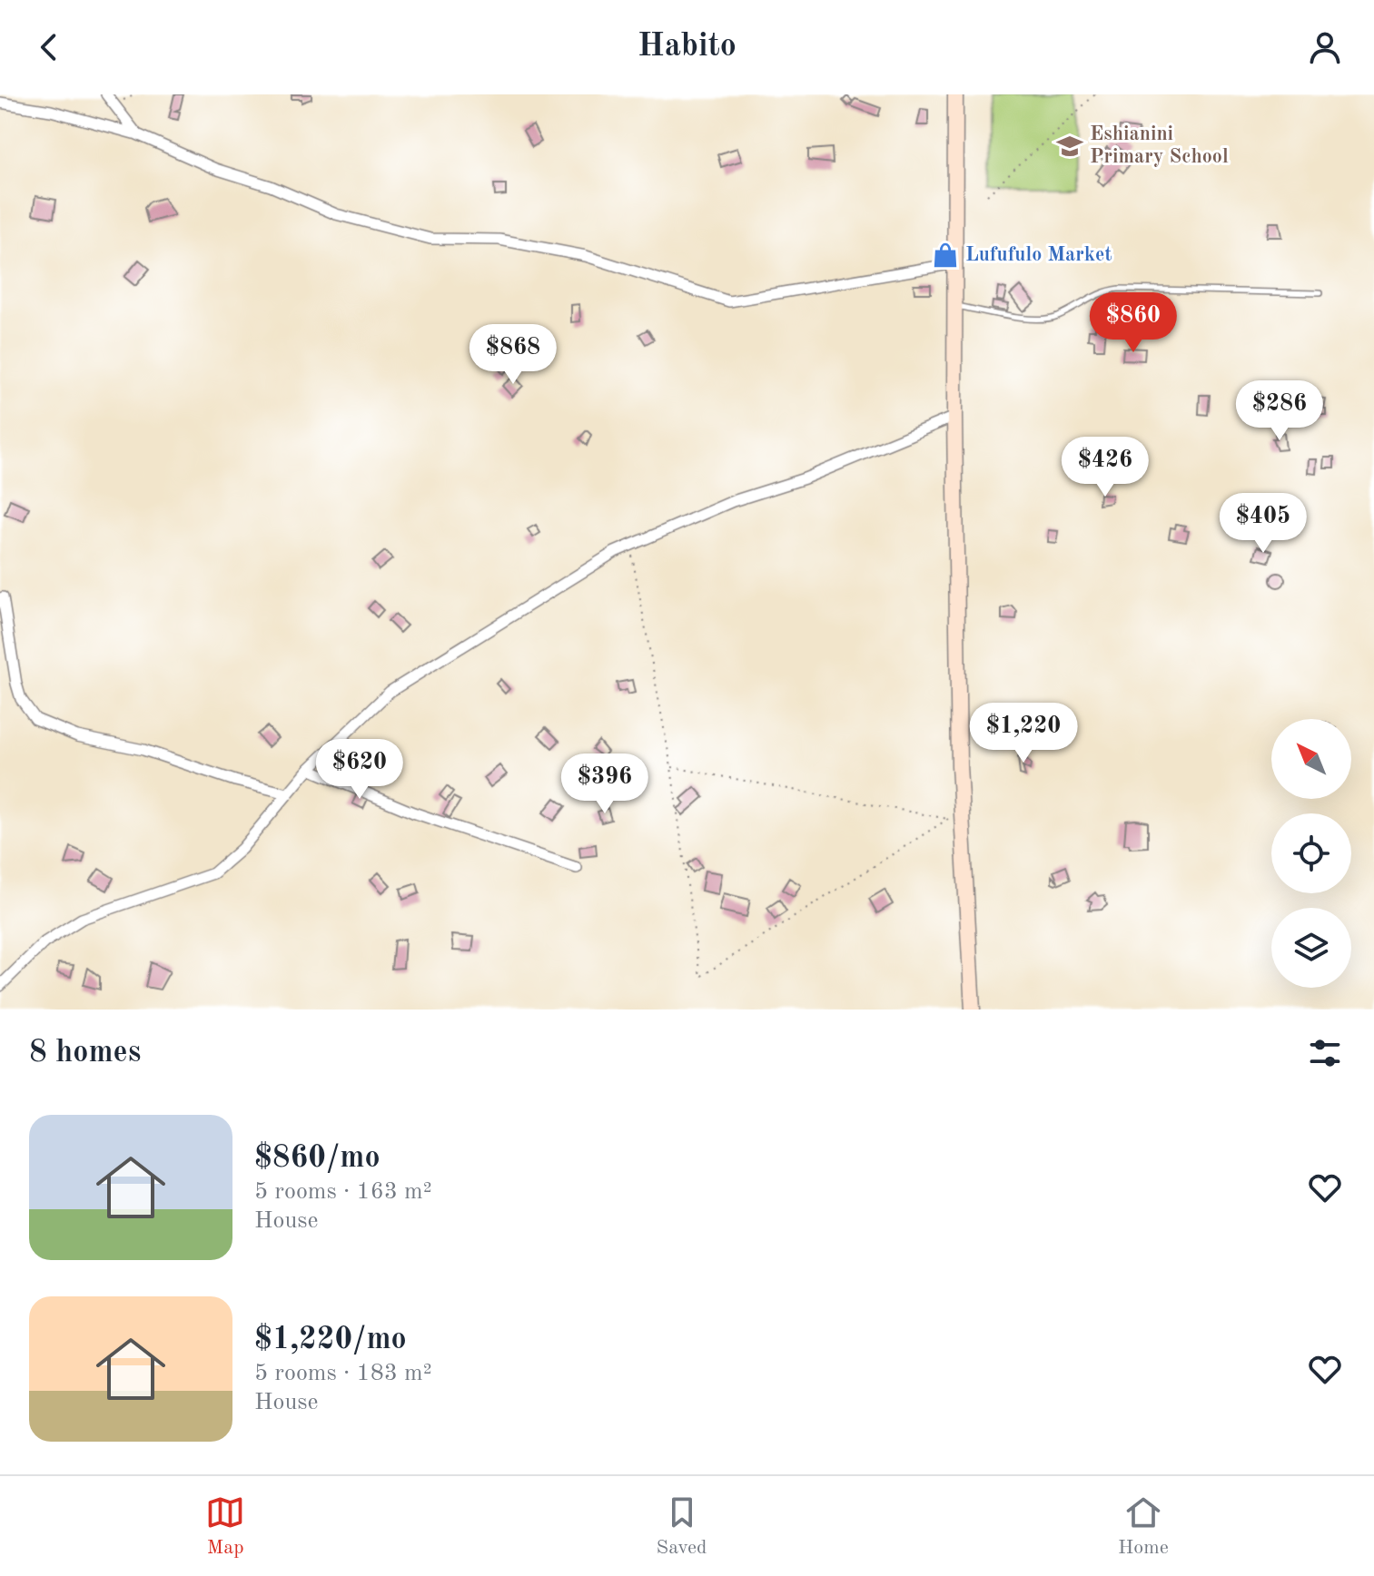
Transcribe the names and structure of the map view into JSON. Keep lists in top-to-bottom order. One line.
{"places":{"school or university":["Eshianini Primary School"],"shop":["Lufufulo Market"]},"north":"top left","page":{"header":"Habito","price":["$860","$868","$286","$426","$405","$1,220","$620","$396"],"heading":"8 homes","list":[{"name":"$860/mo","note":"5 rooms · 163 m² · House"},{"name":"$1,220/mo","note":"5 rooms · 183 m² · House"}],"tabs":["Map","Saved","Home"]}}
